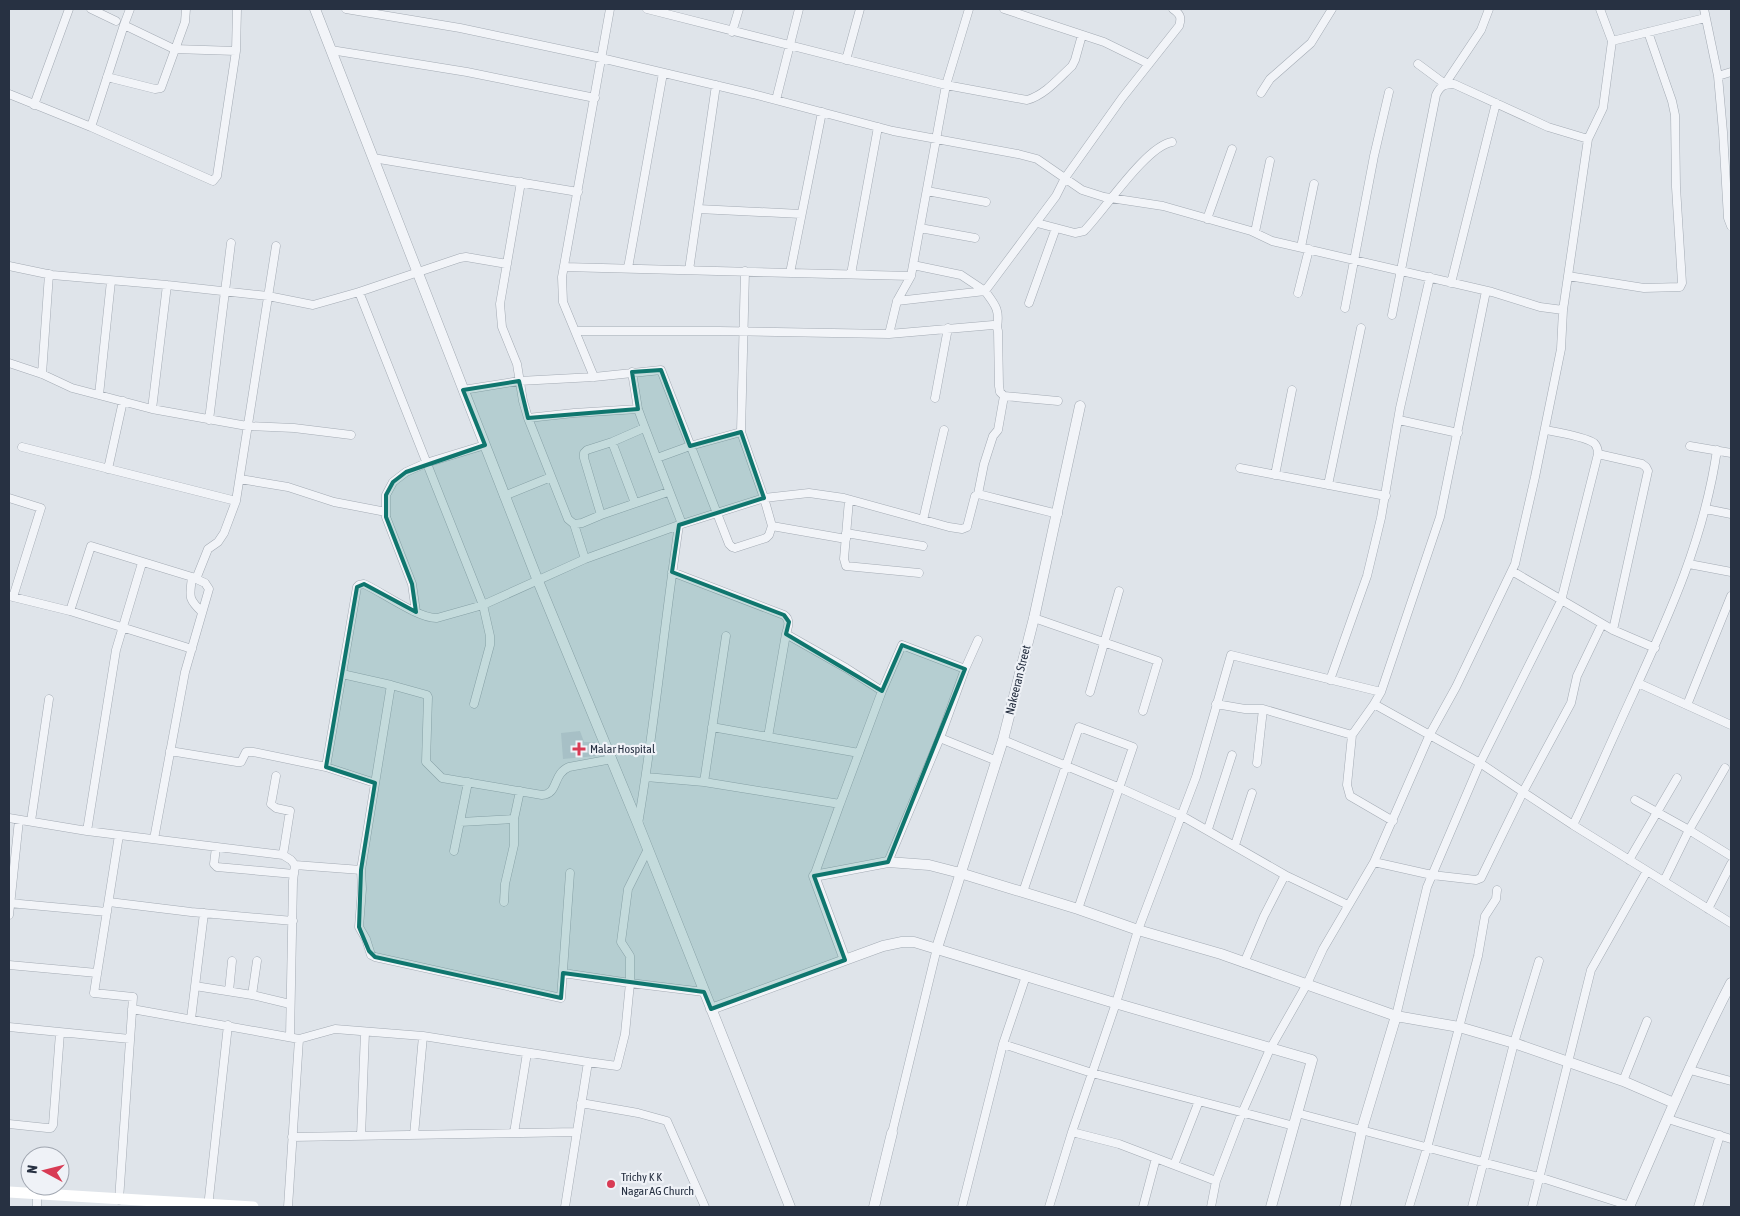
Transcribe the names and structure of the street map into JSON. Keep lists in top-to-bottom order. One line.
{"streets":{"street":["Nakeeran Street"]},"places":{"health":["Malar Hospital"],"other":["Trichy K K Nagar AG Church"]},"north":"left"}
